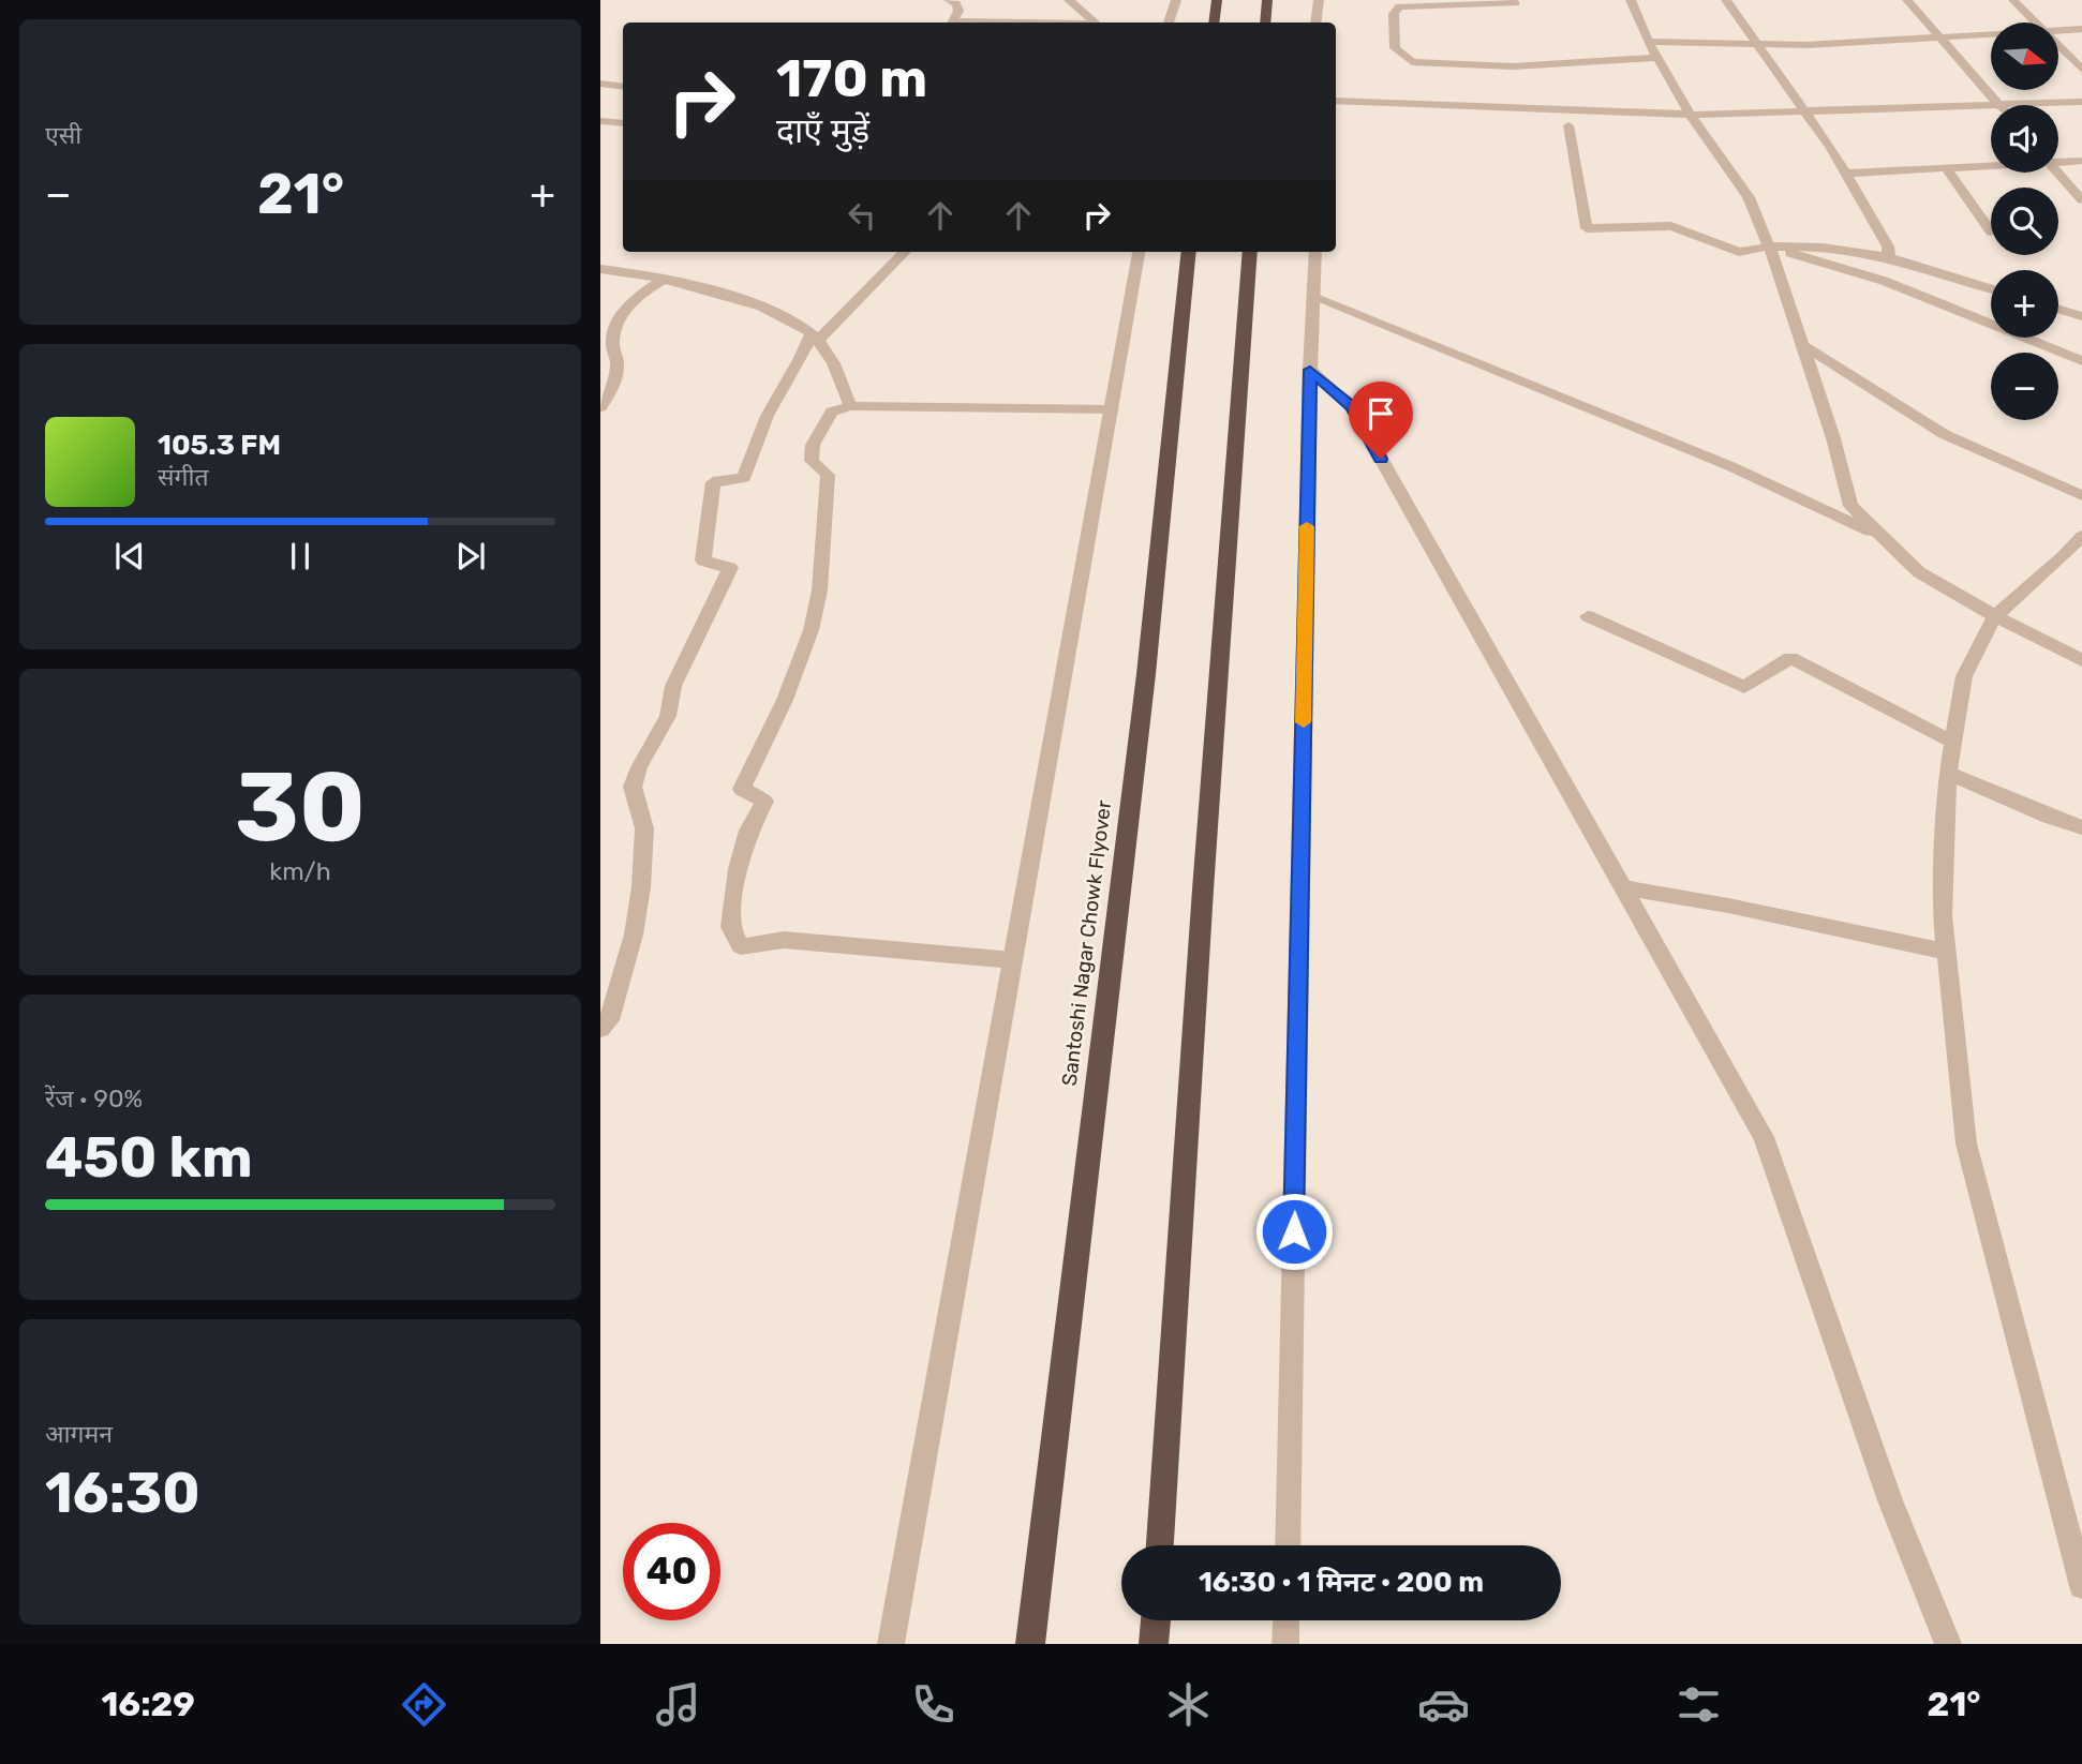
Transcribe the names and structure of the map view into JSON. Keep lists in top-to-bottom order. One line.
{"streets":{"highway":["Santoshi Nagar Chowk Flyover"]},"north":"right","page":{"tile":["एसी",["30","km/h"],["रेंज · 90%","450 km"],["आगमन","16:30"]],"map_buttons":["+","−"],"turn":["170 m","दाएँ मुड़ें"],"heat":["−","21°","+"],"song":["105.3 FM","संगीत"],"limit":"40","trip":"16:30 · 1 मिनट · 200 m","tabs":["16:29","21°"]}}
